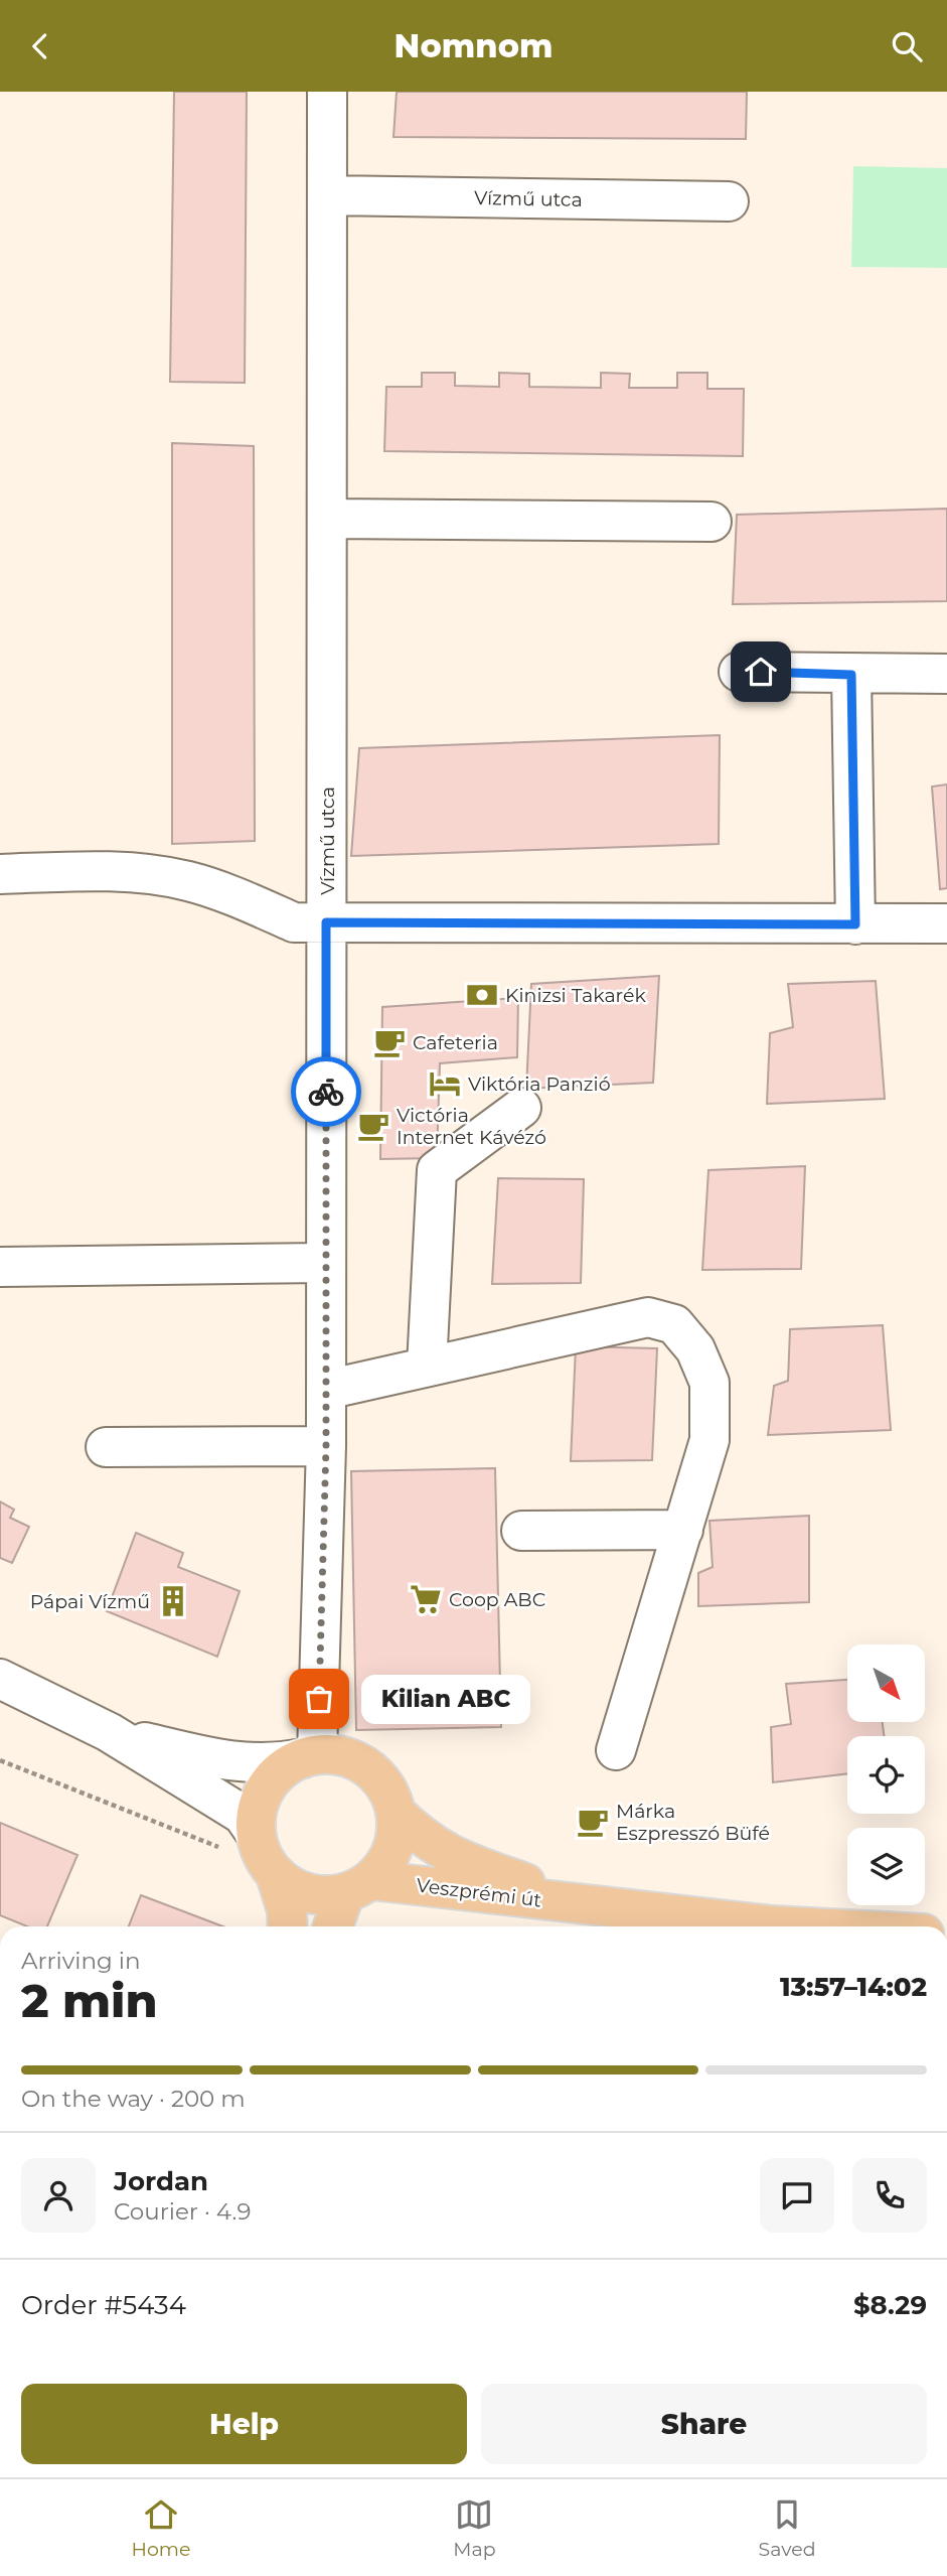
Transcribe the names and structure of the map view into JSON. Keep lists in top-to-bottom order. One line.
{"streets":{"main road":["Veszprémi út"],"street":["Vízmű utca"]},"crossings":[["Vízmű utca","Veszprémi út"]],"places":{"bank":["Kinizsi Takarék"],"cafe":["Cafeteria","Victória Internet Kávézó","Márka Eszpresszó Büfé"],"hotel":["Viktória Panzió"],"supermarket":["Coop ABC"],"building":["Pápai Vízmű"],"other":["Kilian ABC"]},"north":"bottom right","page":{"header":"Nomnom","bubble":"Kilian ABC","heading":["2 min","Arriving in","13:57–14:02"],"panel":["Jordan","Courier · 4.9","Order #5434","$8.29"],"bar":"On the way · 200 m","buttons":["Help","Share"],"tabs":["Home","Map","Saved"]}}
